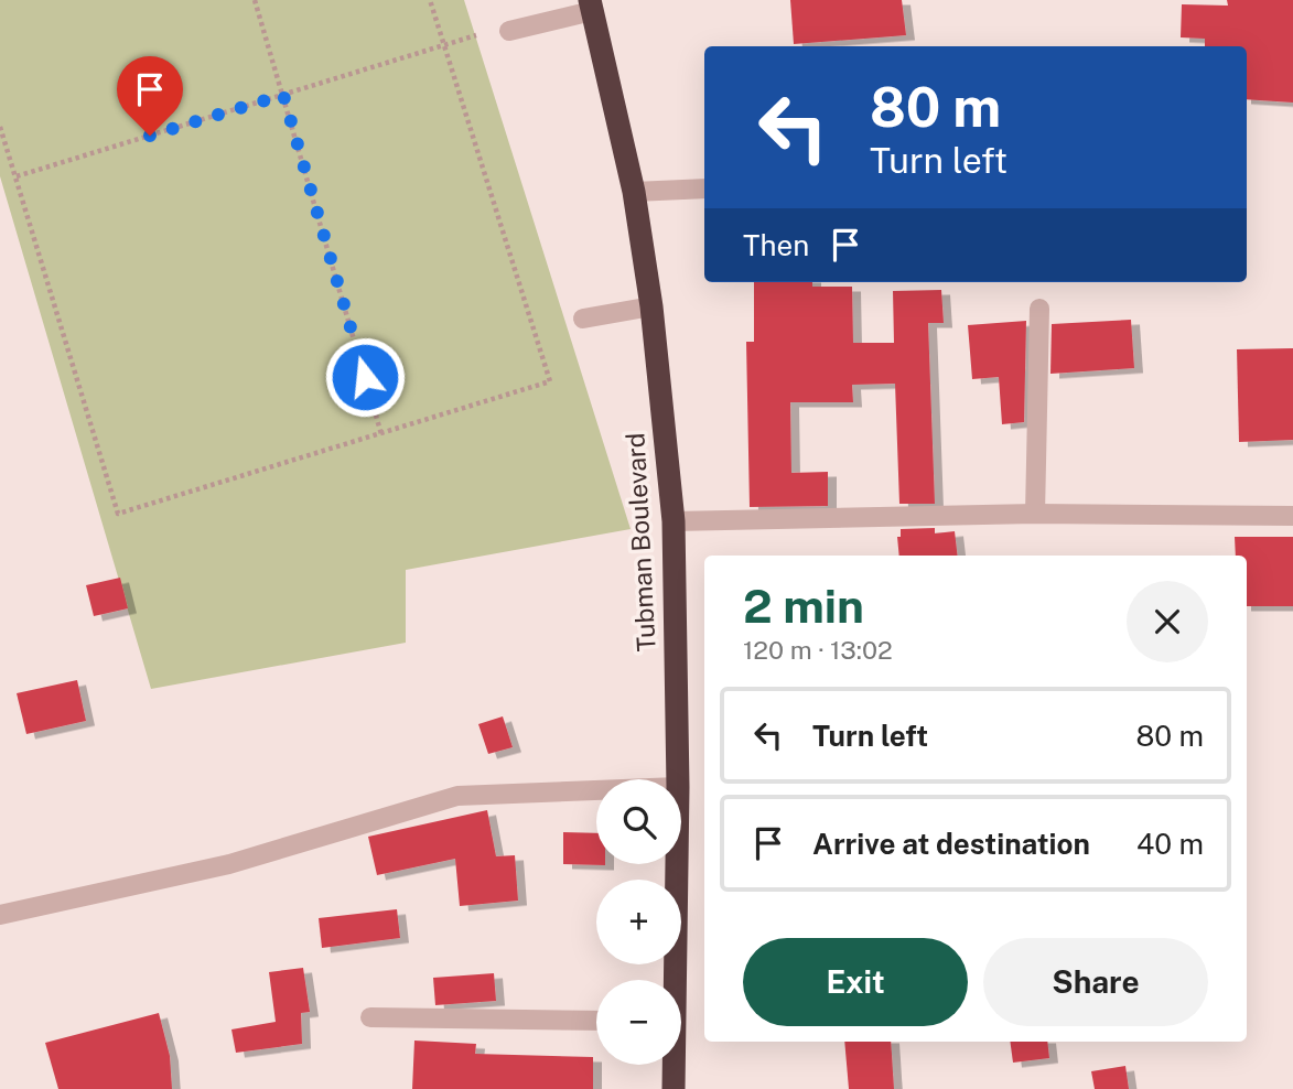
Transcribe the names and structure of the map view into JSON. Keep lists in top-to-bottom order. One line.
{"streets":{"highway":["Tubman Boulevard"]},"page":{"turn":["80 m","Turn left"],"then":"Then","heading":["2 min","120 m · 13:02"],"list":[{"name":"Turn left","value":"80 m"},{"name":"Arrive at destination","value":"40 m"}],"map_buttons":["+","−"],"buttons":["Exit","Share"]}}
